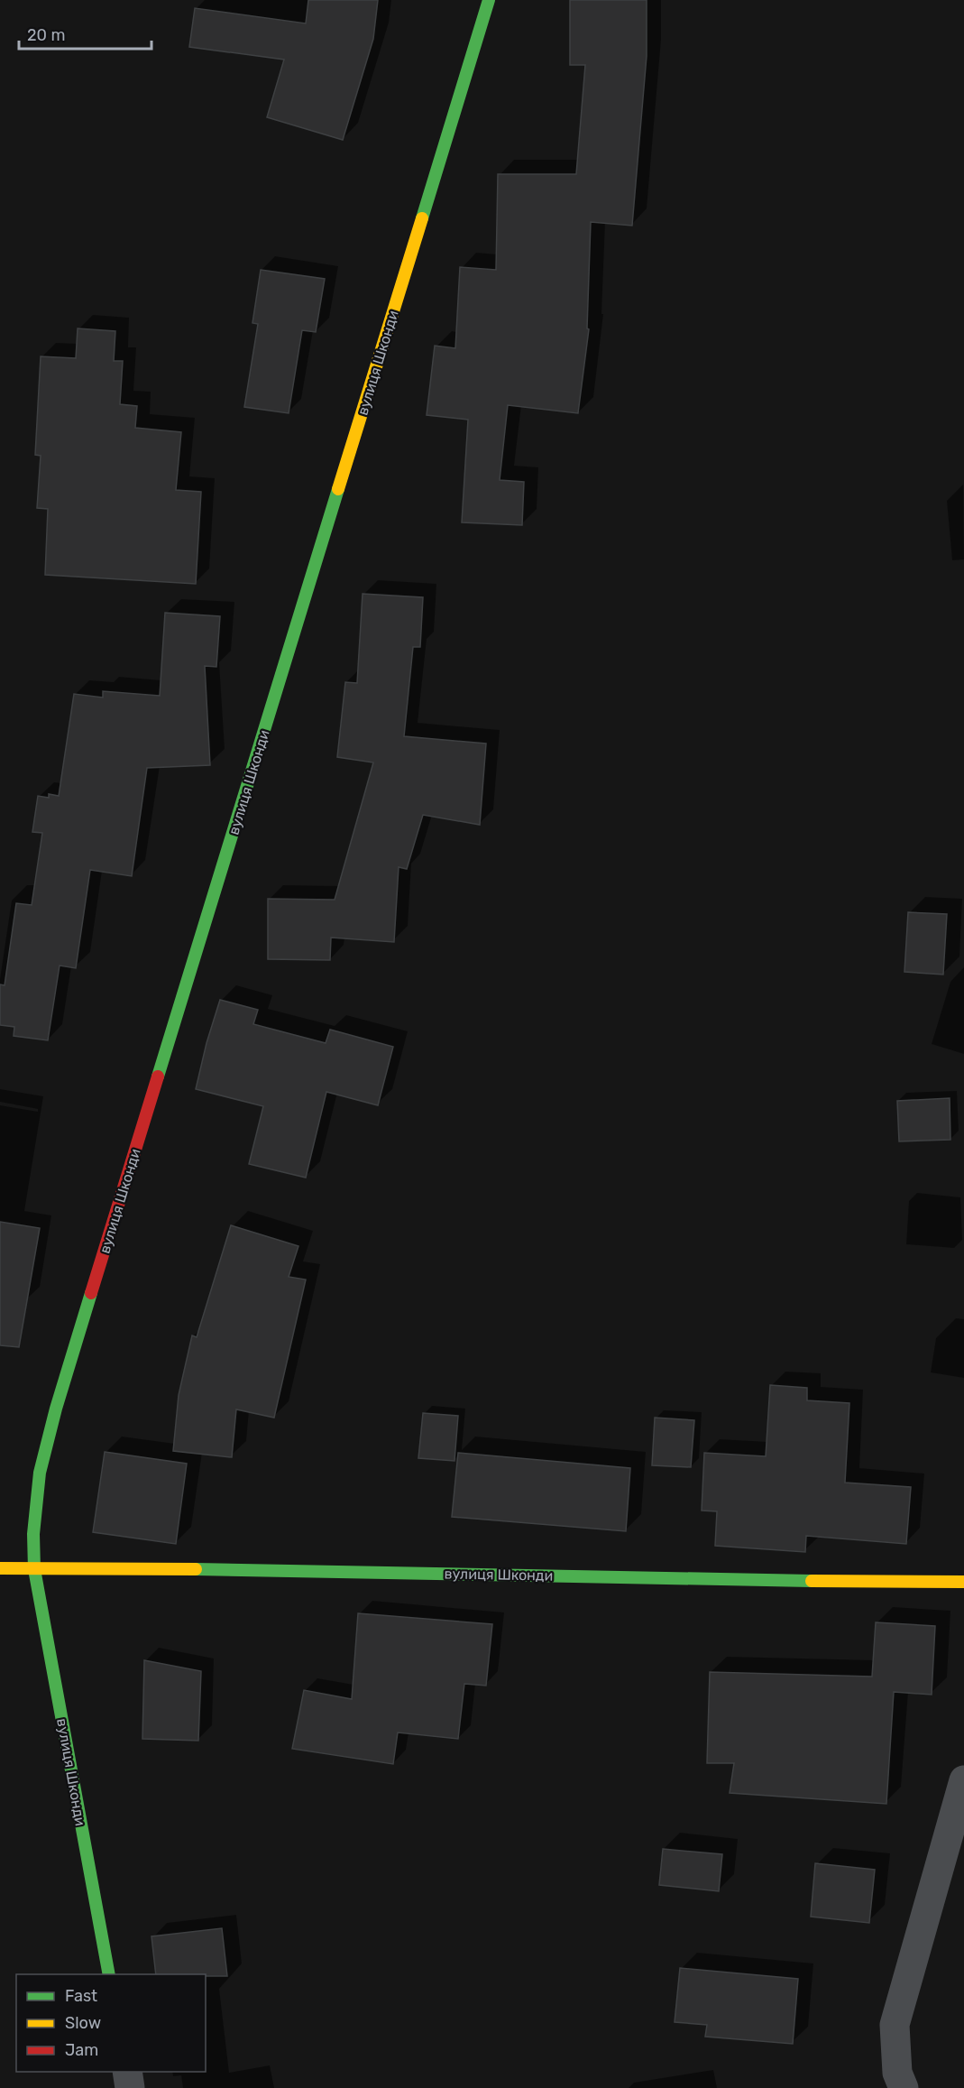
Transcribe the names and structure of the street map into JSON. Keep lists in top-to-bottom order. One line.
{"streets":{"street":["вулиця Шконди"]},"legend":["Fast","Slow","Jam"],"scale_bar":"20 m"}
